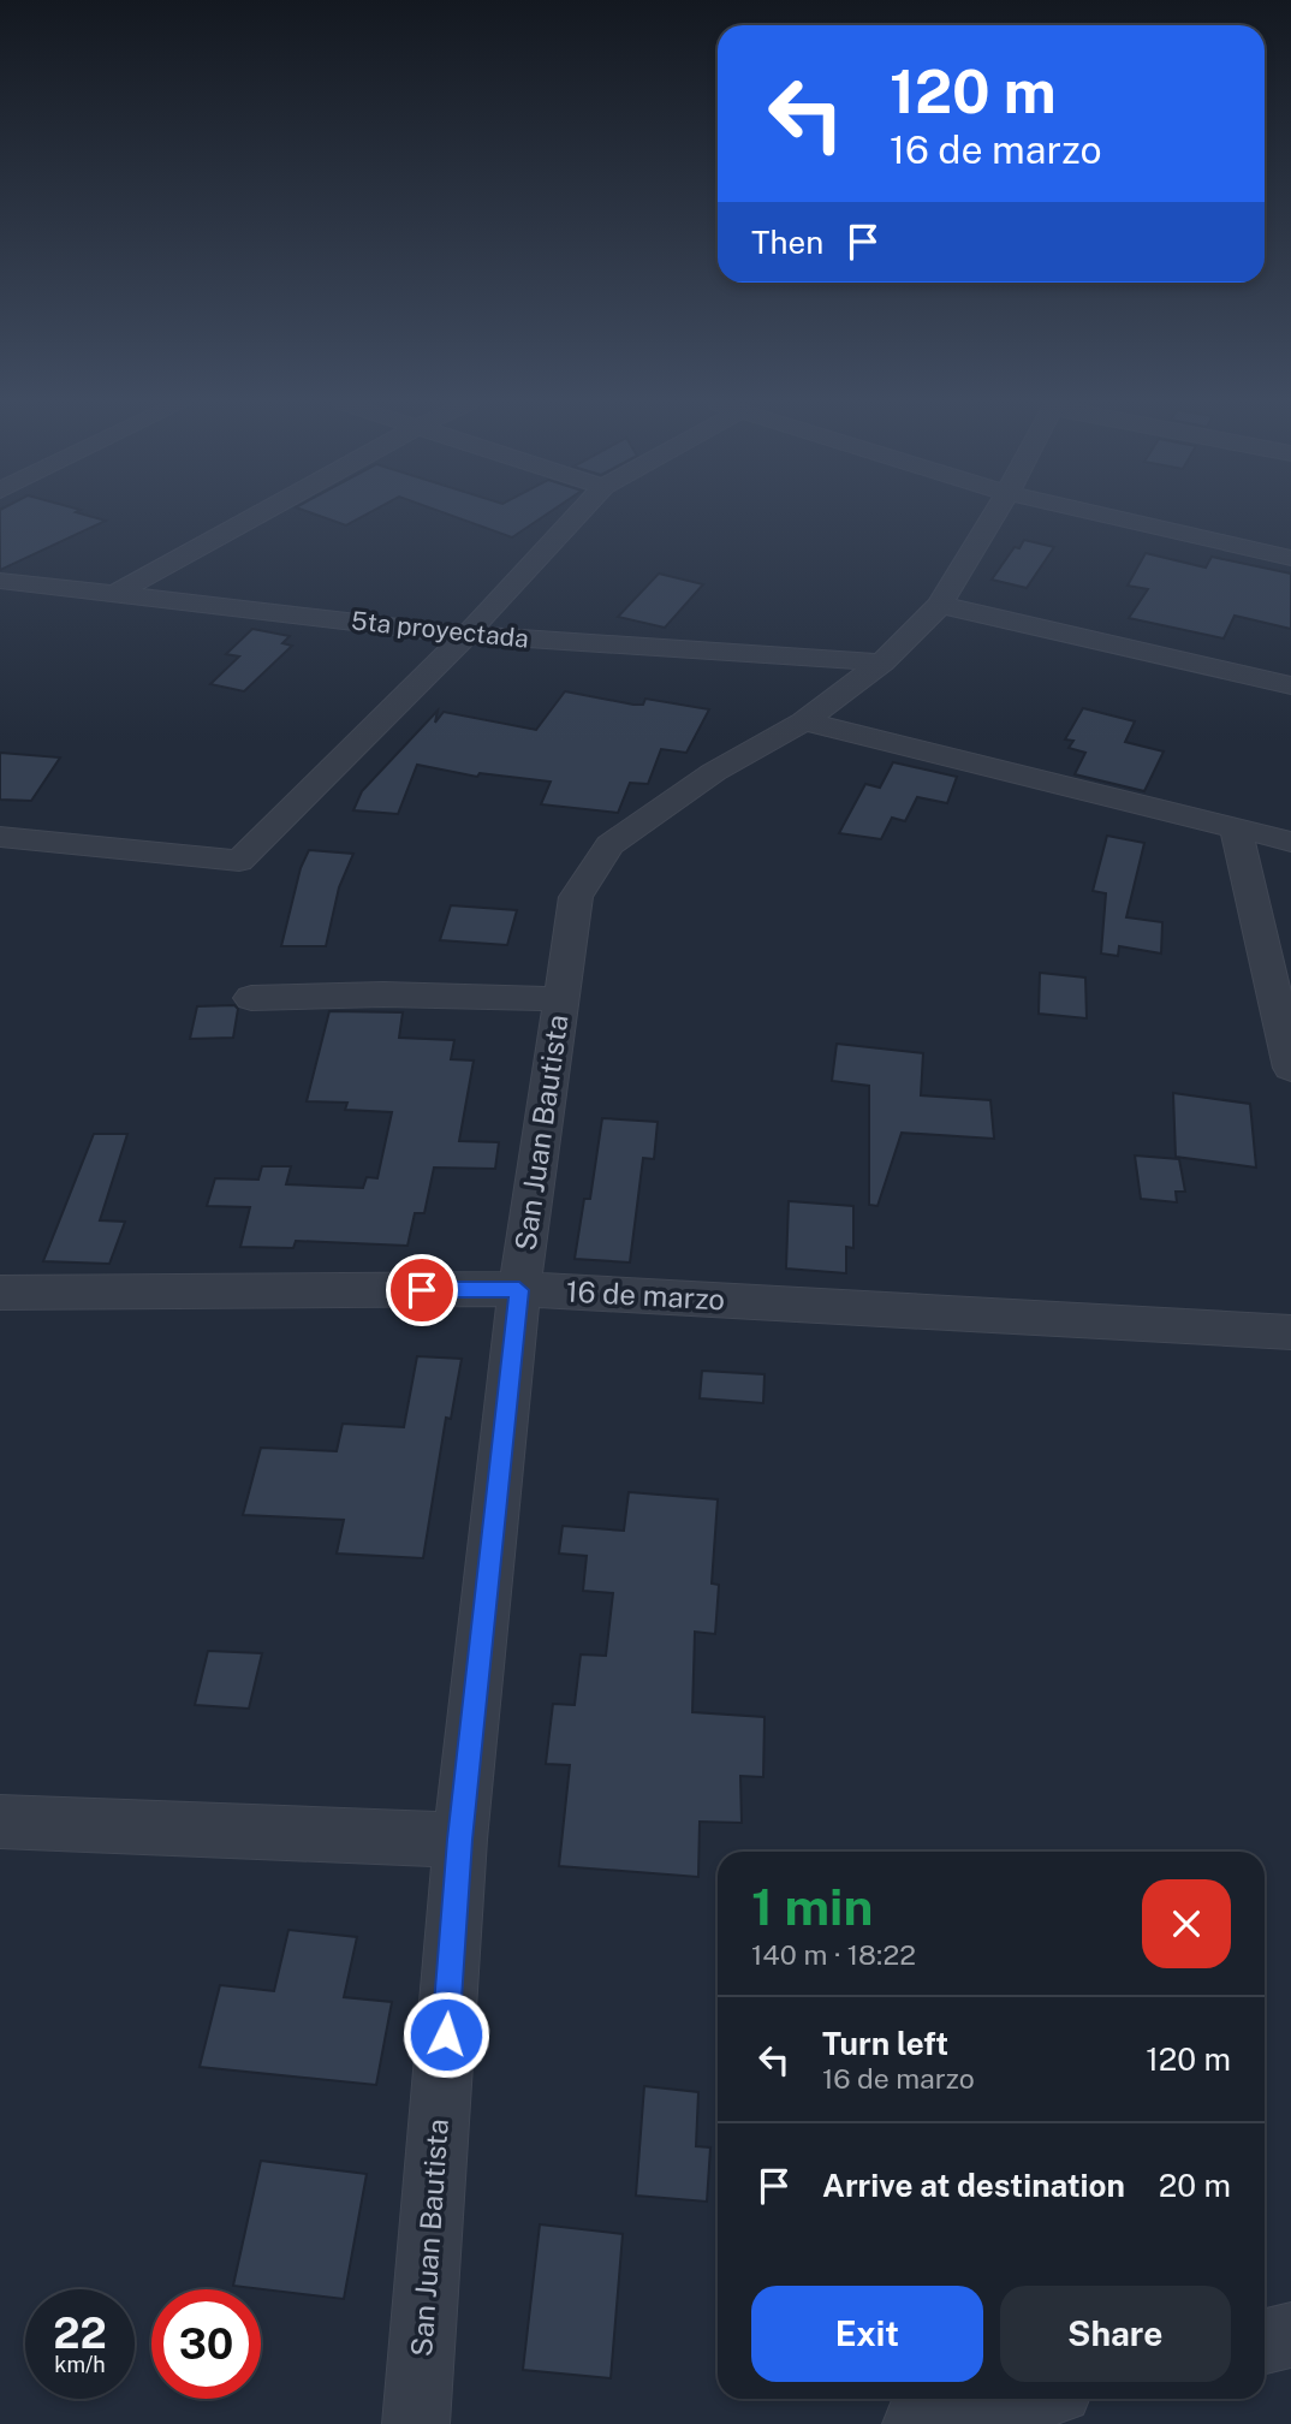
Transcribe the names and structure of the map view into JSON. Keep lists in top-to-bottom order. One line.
{"streets":{"street":["5ta proyectada","San Juan Bautista","16 de marzo"]},"crossings":[["5ta proyectada","San Juan Bautista"],["San Juan Bautista","16 de marzo"]],"page":{"turn":["120 m","16 de marzo"],"then":"Then","heading":["1 min","140 m · 18:22"],"list":[{"name":"Turn left","note":"16 de marzo","value":"120 m"},{"name":"Arrive at destination","value":"20 m"}],"buttons":["Exit","Share"],"speed":"22 km/h","limit":"30"}}
